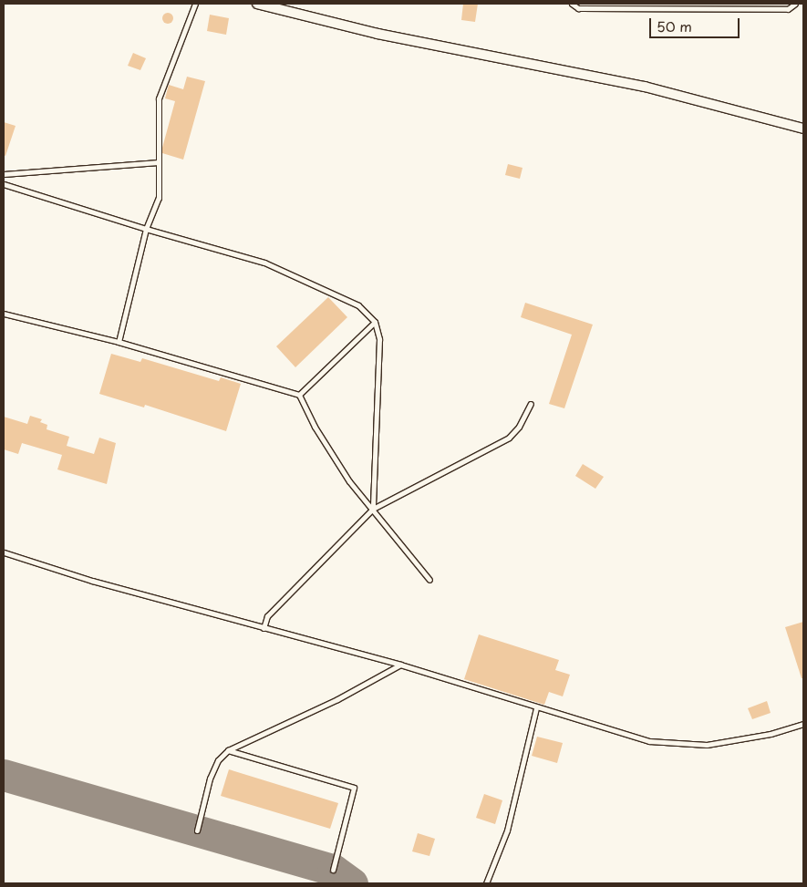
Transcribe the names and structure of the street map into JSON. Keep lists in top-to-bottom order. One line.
{"scale_bar":"50 m"}
